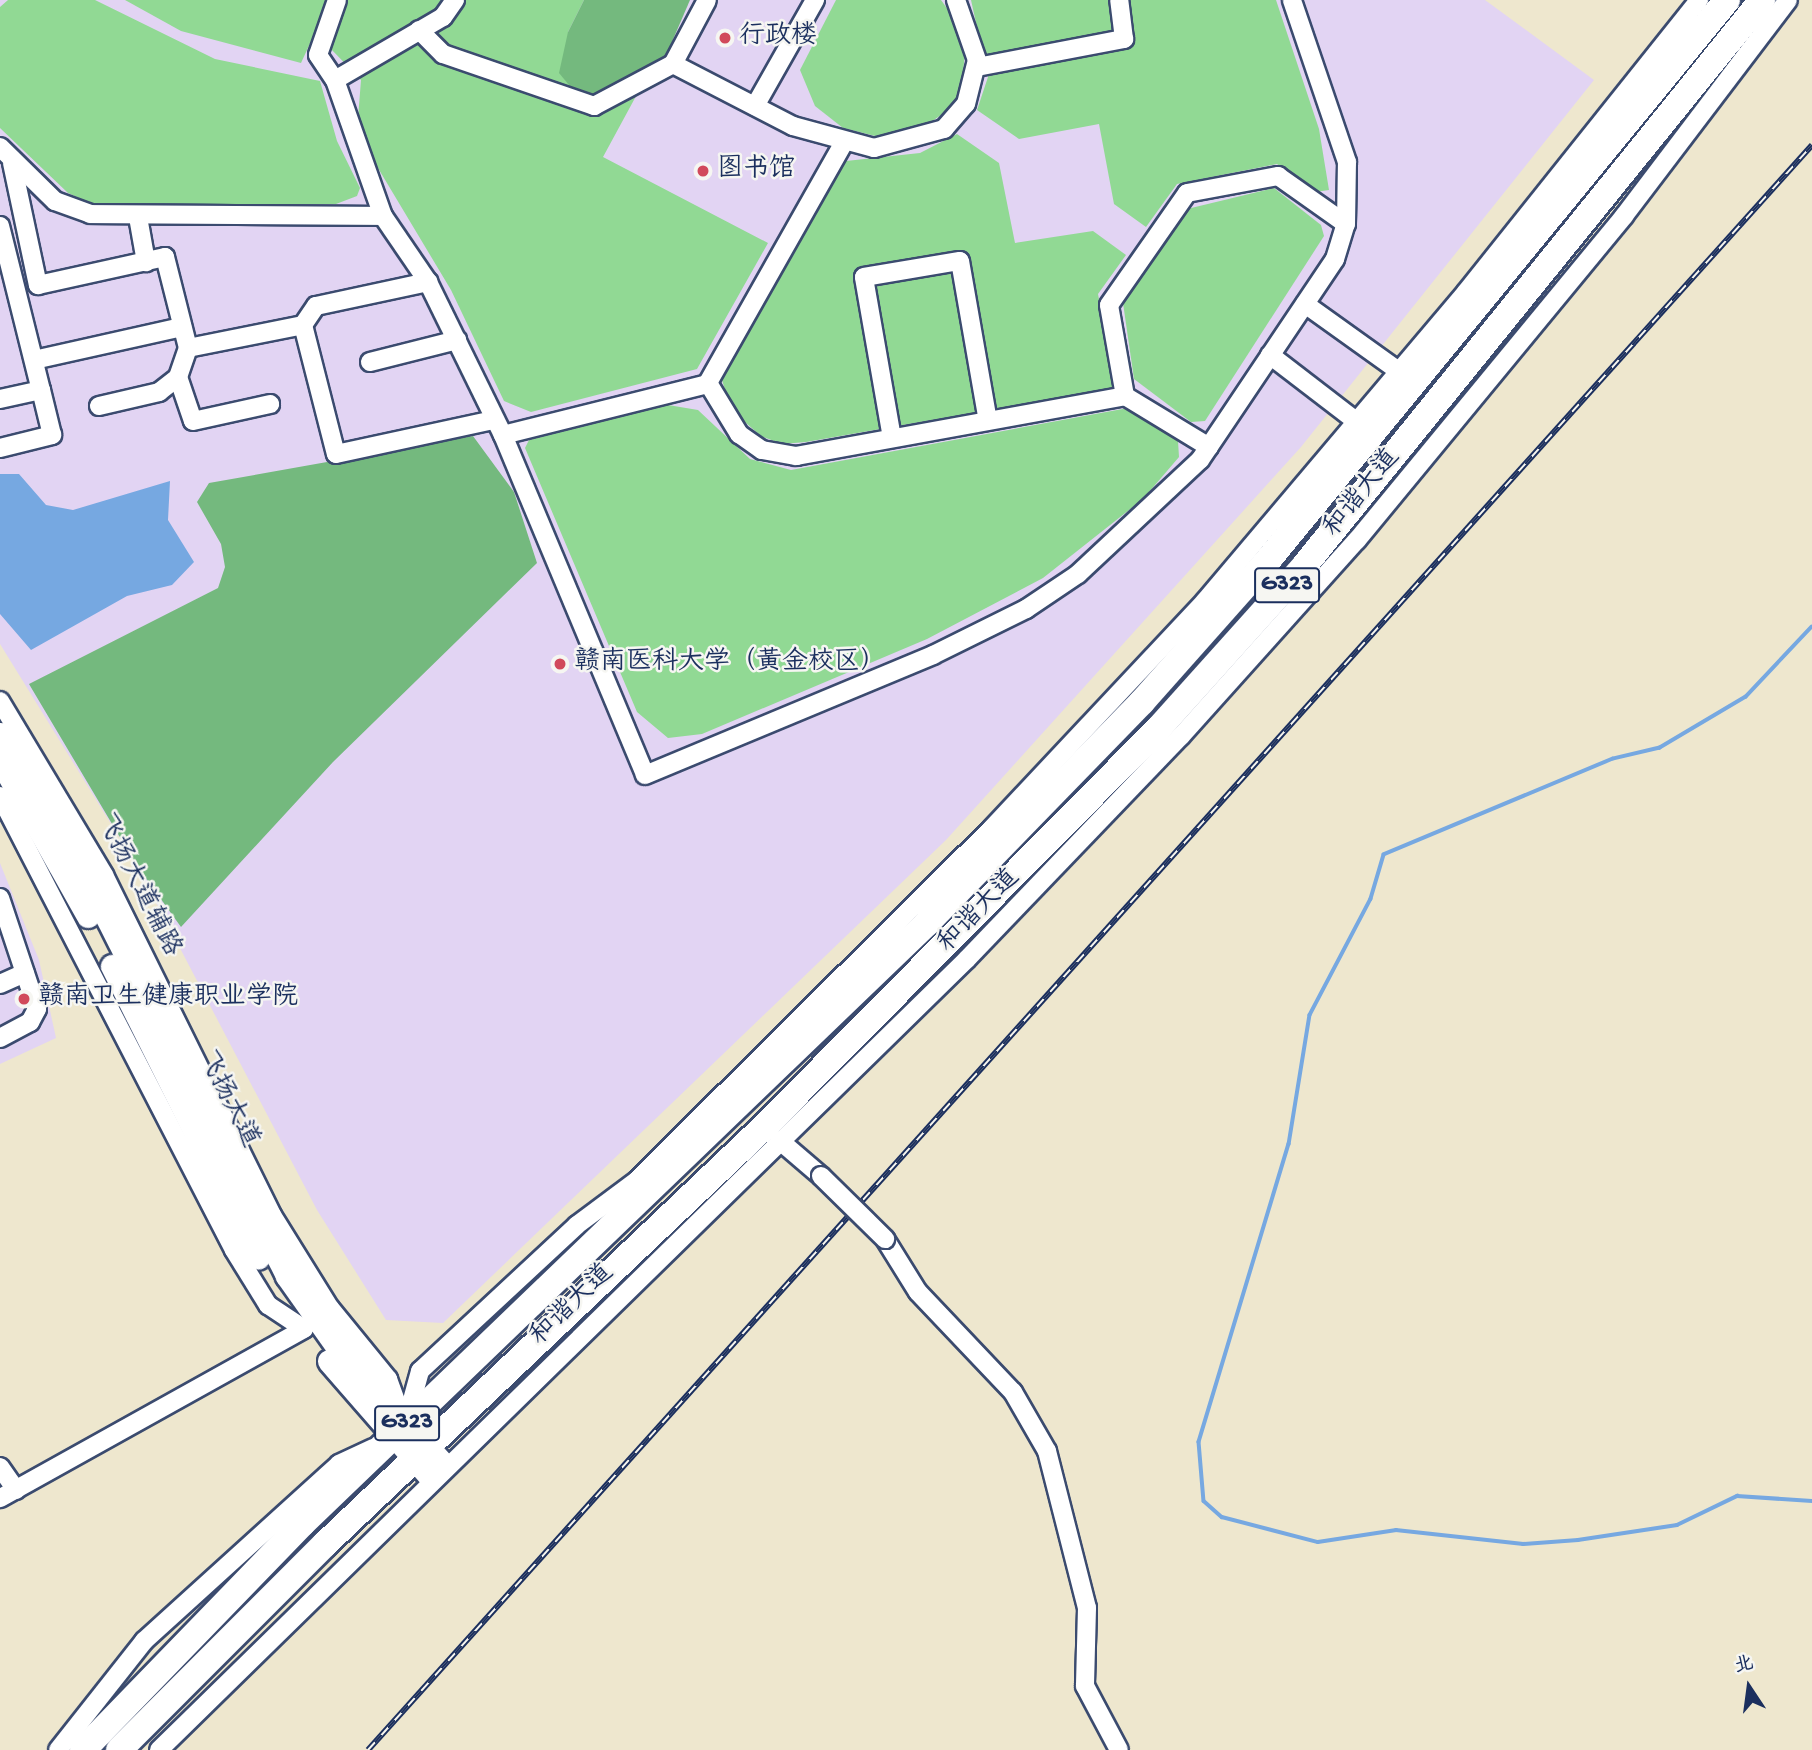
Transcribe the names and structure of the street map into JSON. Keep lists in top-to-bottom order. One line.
{"streets":{"highway":["和谐大道","G323"],"main road":["飞扬大道"],"street":["飞扬大道辅路"]},"crossings":[["和谐大道","G323"],["和谐大道","飞扬大道辅路"],["和谐大道","飞扬大道"],["G323","飞扬大道辅路"],["G323","飞扬大道"],["飞扬大道辅路","飞扬大道"]],"places":["行政楼","图书馆","赣南医科大学（黄金校区）","赣南卫生健康职业学院"],"north":"top"}
